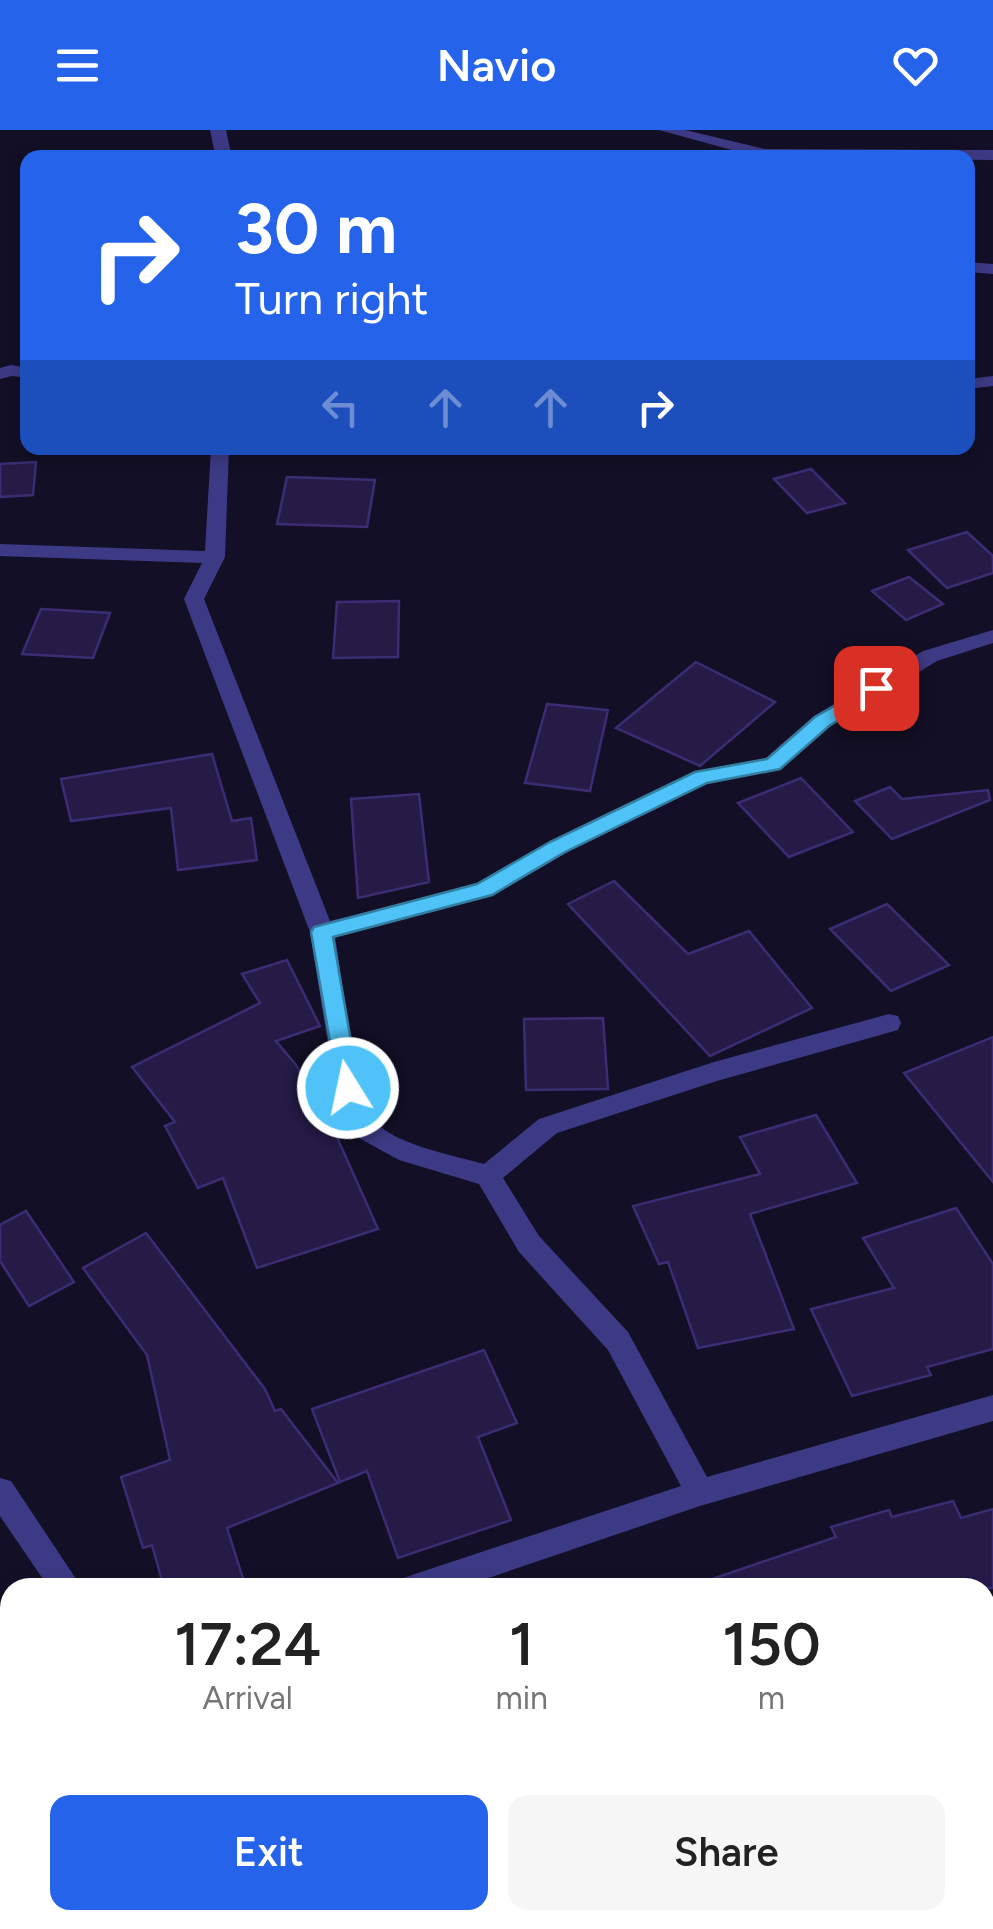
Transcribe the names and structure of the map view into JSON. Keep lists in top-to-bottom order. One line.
{"page":{"header":"Navio","turn":["30 m","Turn right"],"eta":["17:24","Arrival","1","min","150","m"],"buttons":["Exit","Share"]}}
